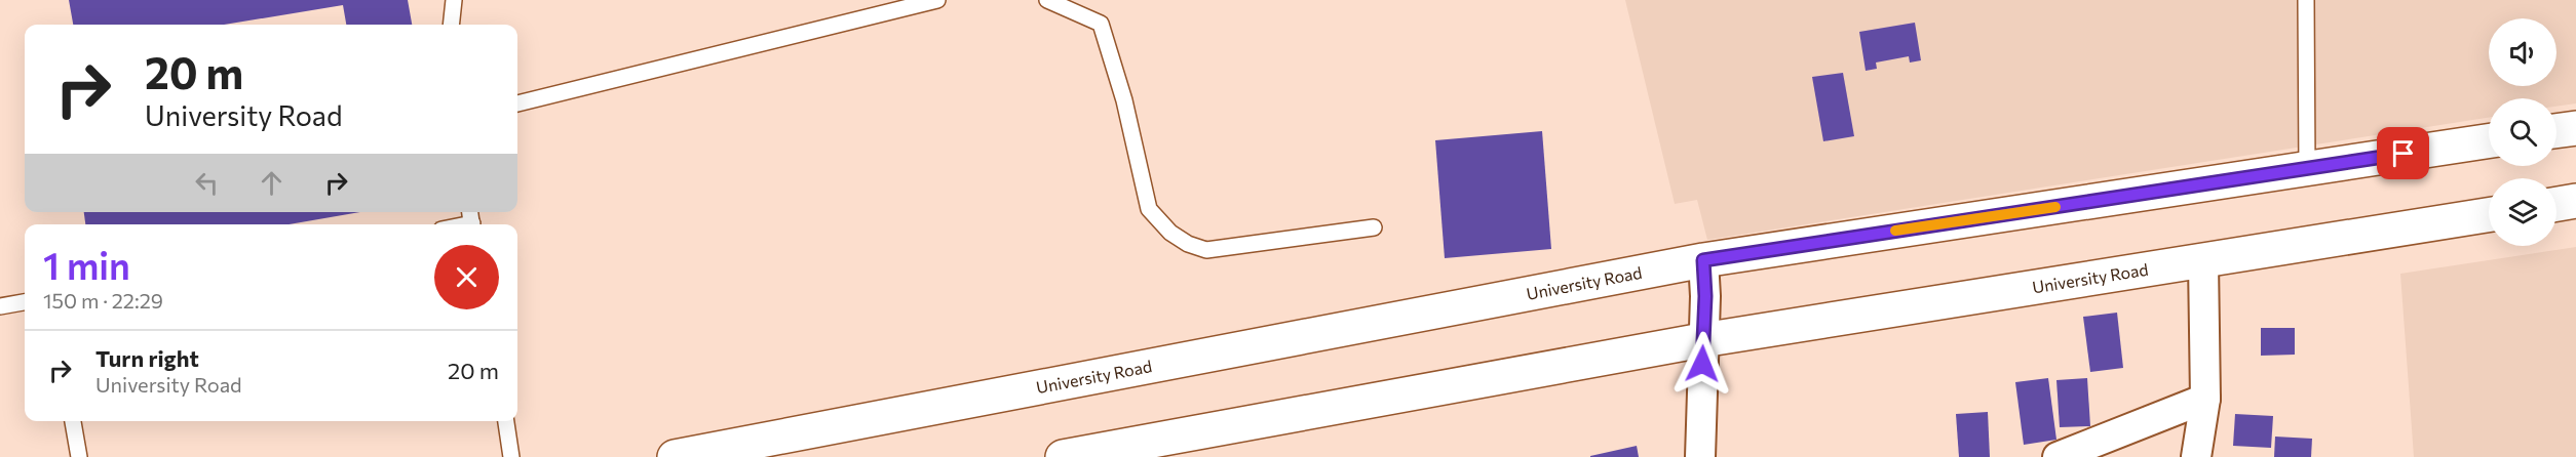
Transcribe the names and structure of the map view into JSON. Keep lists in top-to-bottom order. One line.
{"streets":{"main road":["University Road"]},"page":{"turn":["20 m","University Road"],"heading":["1 min","150 m · 22:29"],"list":[{"name":"Turn right","note":"University Road","value":"20 m"}]}}
